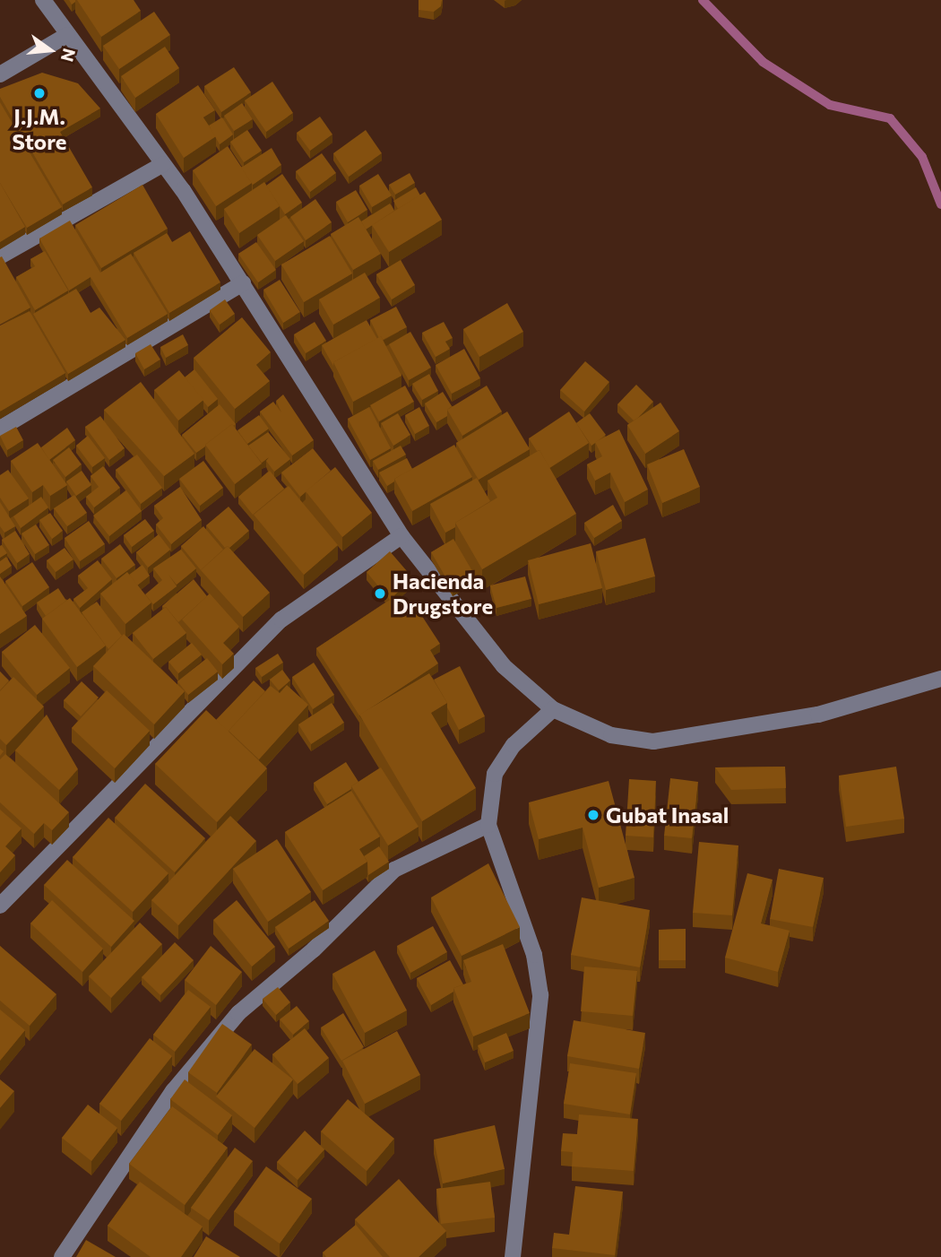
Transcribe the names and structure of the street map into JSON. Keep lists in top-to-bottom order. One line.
{"places":["J.J.M. Store","Hacienda Drugstore","Gubat Inasal"],"north":"right"}
